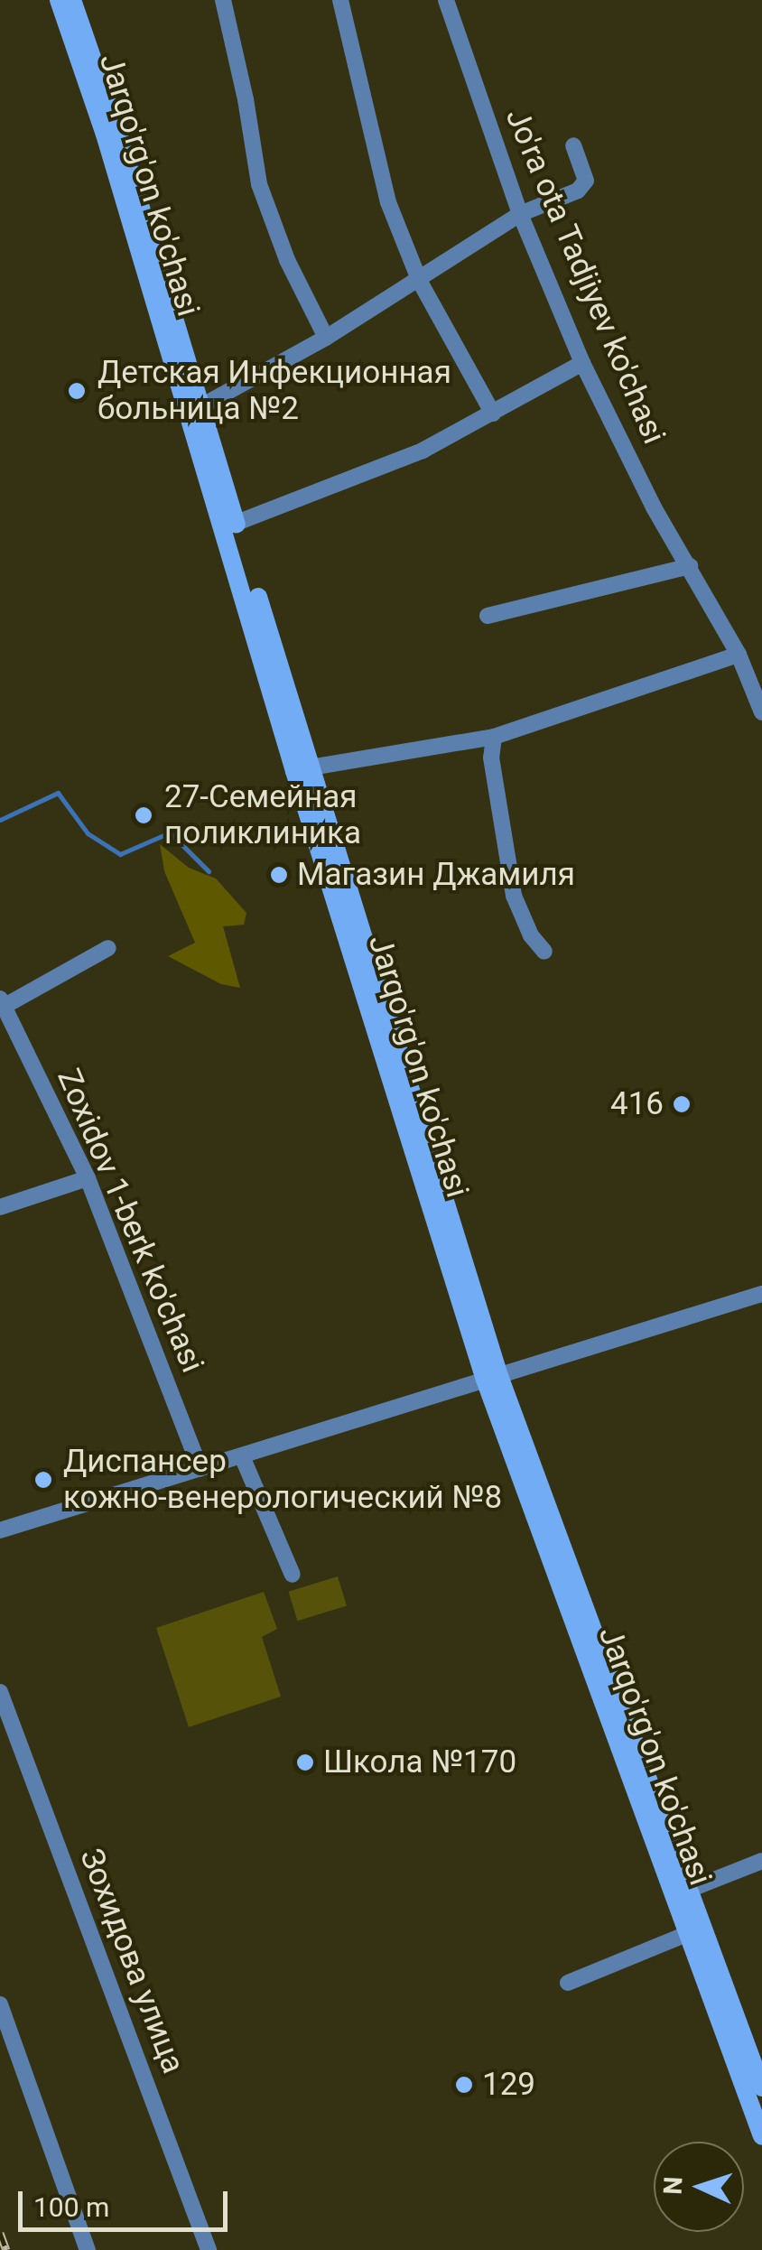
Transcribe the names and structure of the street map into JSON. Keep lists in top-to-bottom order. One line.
{"streets":{"main road":["Jarqo'rg'on ko'chasi"],"street":["Jo'ra ota Tadjiyev ko'chasi","Zoxidov 1-berk ko'chasi","Зохидова улица"]},"places":["Детская Инфекционная больница №2","27-Семейная поликлиника","Магазин Джамиля","416","Диспансер кожно-венерологический №8","Школа №170","129"],"scale_bar":"100 m","north":"left"}
